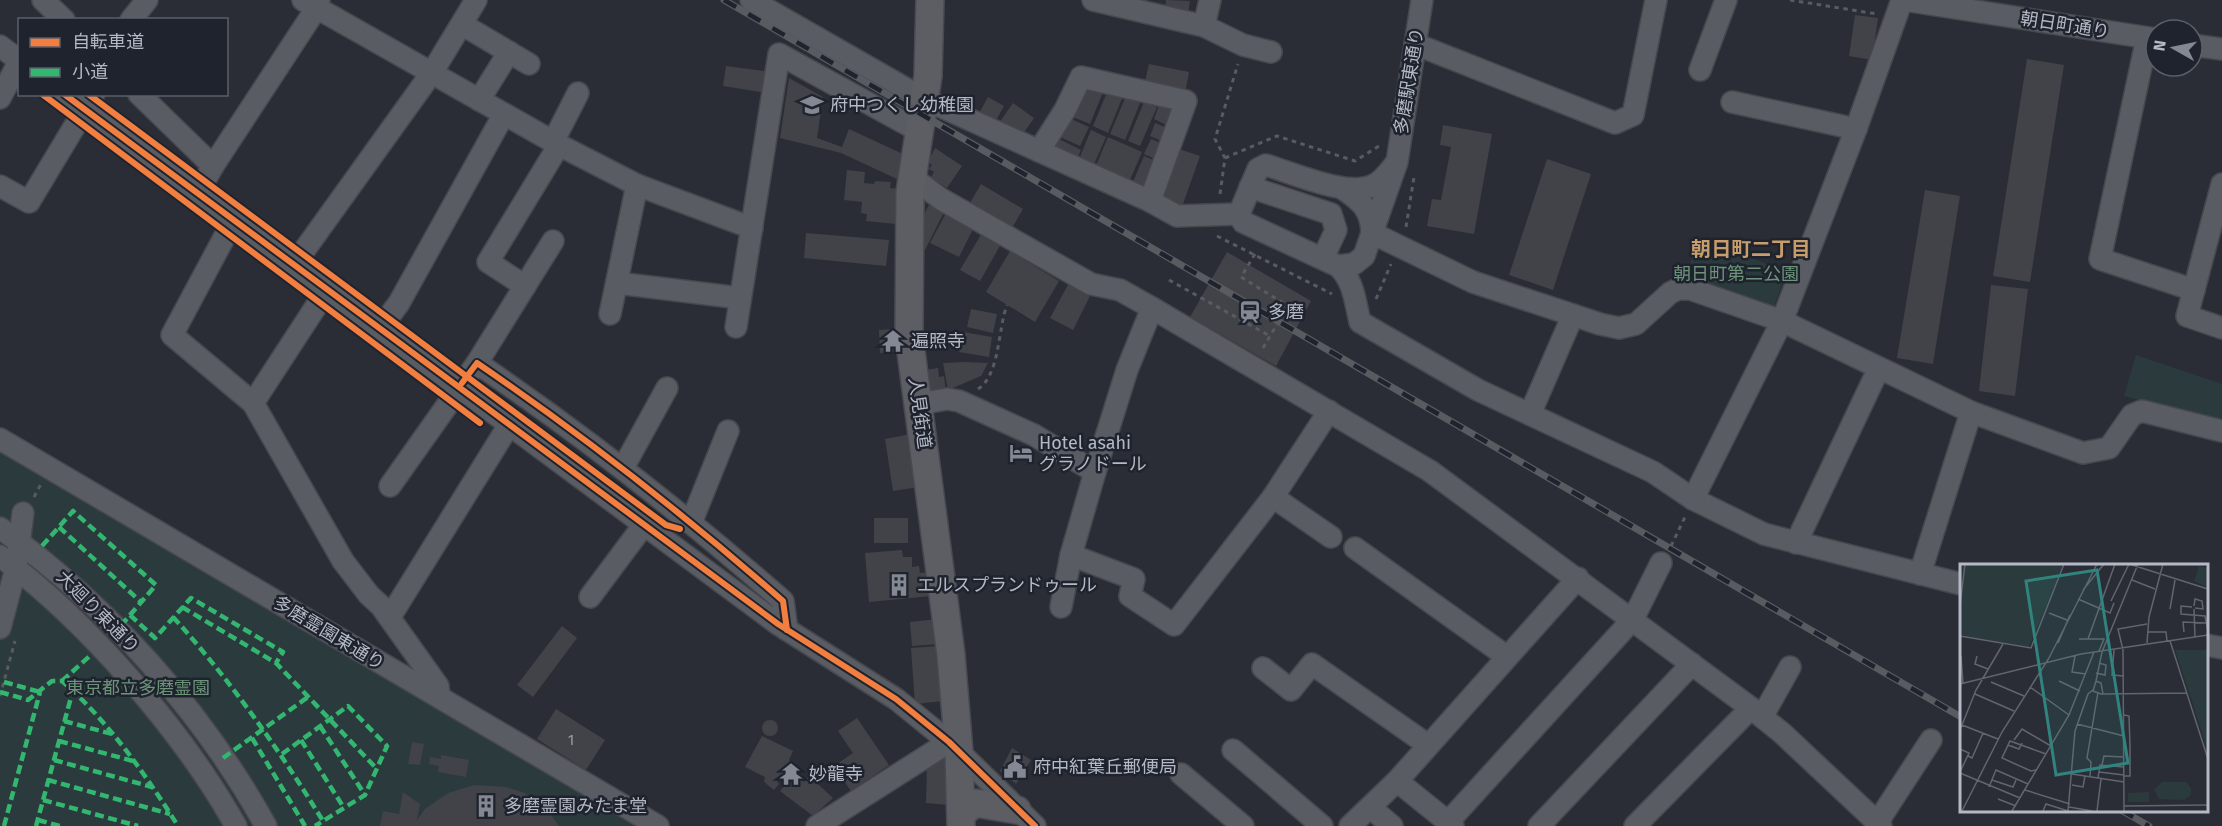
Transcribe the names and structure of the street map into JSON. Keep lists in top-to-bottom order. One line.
{"streets":{"main road":["人見街道"],"street":["朝日町通り","多磨駅東通り","大廻り東通り","多磨霊園東通り"]},"districts":["朝日町二丁目"],"parks":["朝日町第二公園","東京都立多磨霊園"],"places":{"school or university":["府中つくし幼稚園"],"station":["多磨"],"temple":["遍照寺","妙龍寺"],"hotel":["Hotel asahi グラノドール"],"building":["エルスプランドゥール","多磨霊園みたま堂"],"public building":["府中紅葉丘郵便局"]},"house_numbers":["1"],"legend":["自転車道","小道"],"north":"left"}
